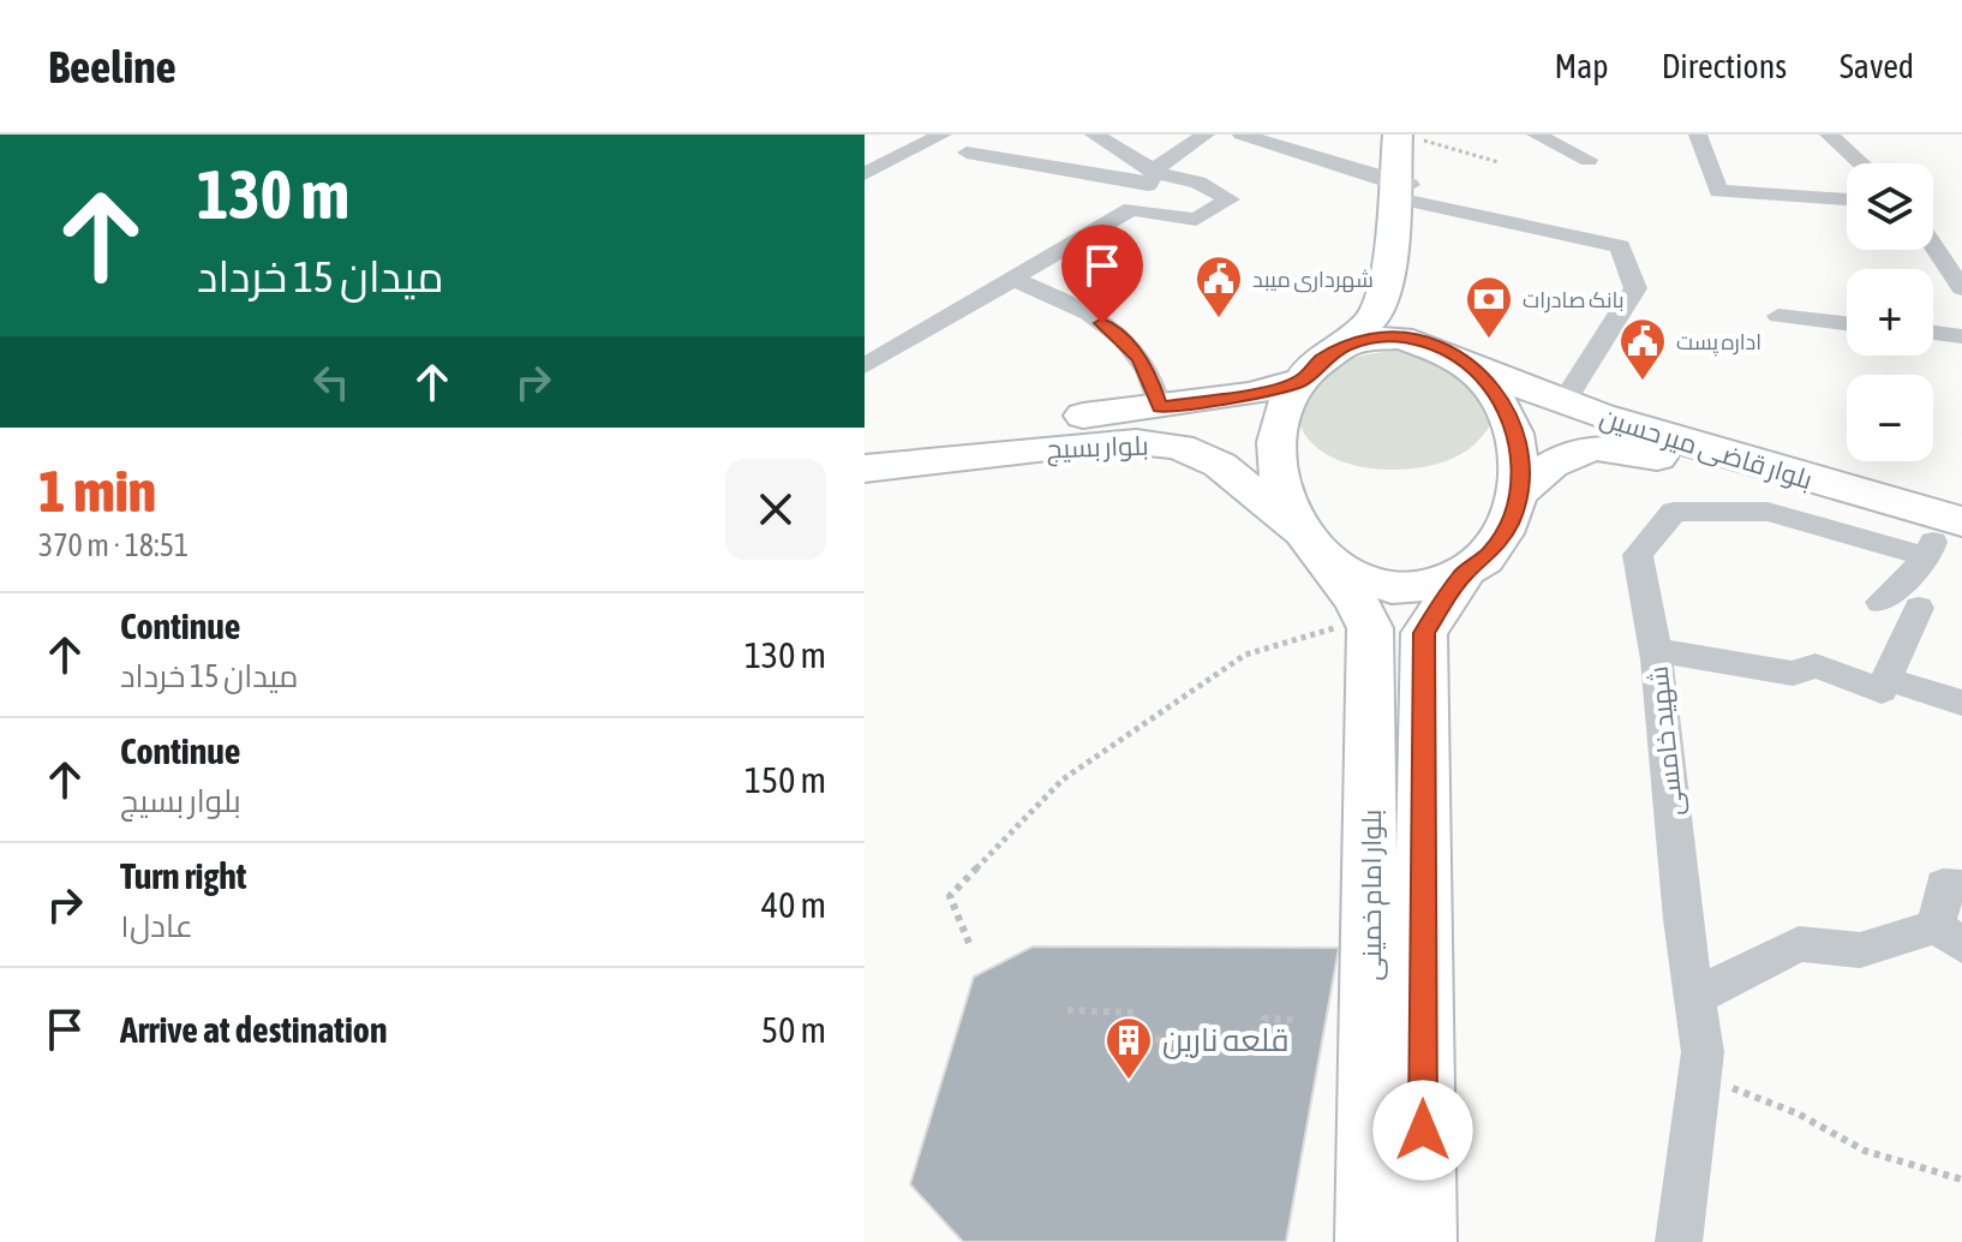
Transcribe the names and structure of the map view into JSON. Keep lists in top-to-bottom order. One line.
{"streets":{"main road":["بلوار بسیج","بلوار قاضی میر حسین","بلوار امام خمینی"],"street":["شهید خامسی"]},"crossings":[["بلوار بسیج","بلوار قاضی میر حسین"],["بلوار بسیج","بلوار امام خمینی"],["بلوار قاضی میر حسین","شهید خامسی"],["بلوار قاضی میر حسین","بلوار امام خمینی"]],"places":{"public building":["شهرداری میبد","اداره پست"],"bank":["بانک صادرات"],"building":["قلعه نارین"]},"page":{"header":"Beeline","nav":["Map","Directions","Saved"],"turn":["130 m","میدان 15 خرداد"],"map_buttons":["+","−"],"heading":["1 min","370 m · 18:51"],"list":[{"name":"Continue","note":"میدان 15 خرداد","value":"130 m"},{"name":"Continue","note":"بلوار بسیج","value":"150 m"},{"name":"Turn right","note":"عادل۱","value":"40 m"},{"name":"Arrive at destination","value":"50 m"}]}}
